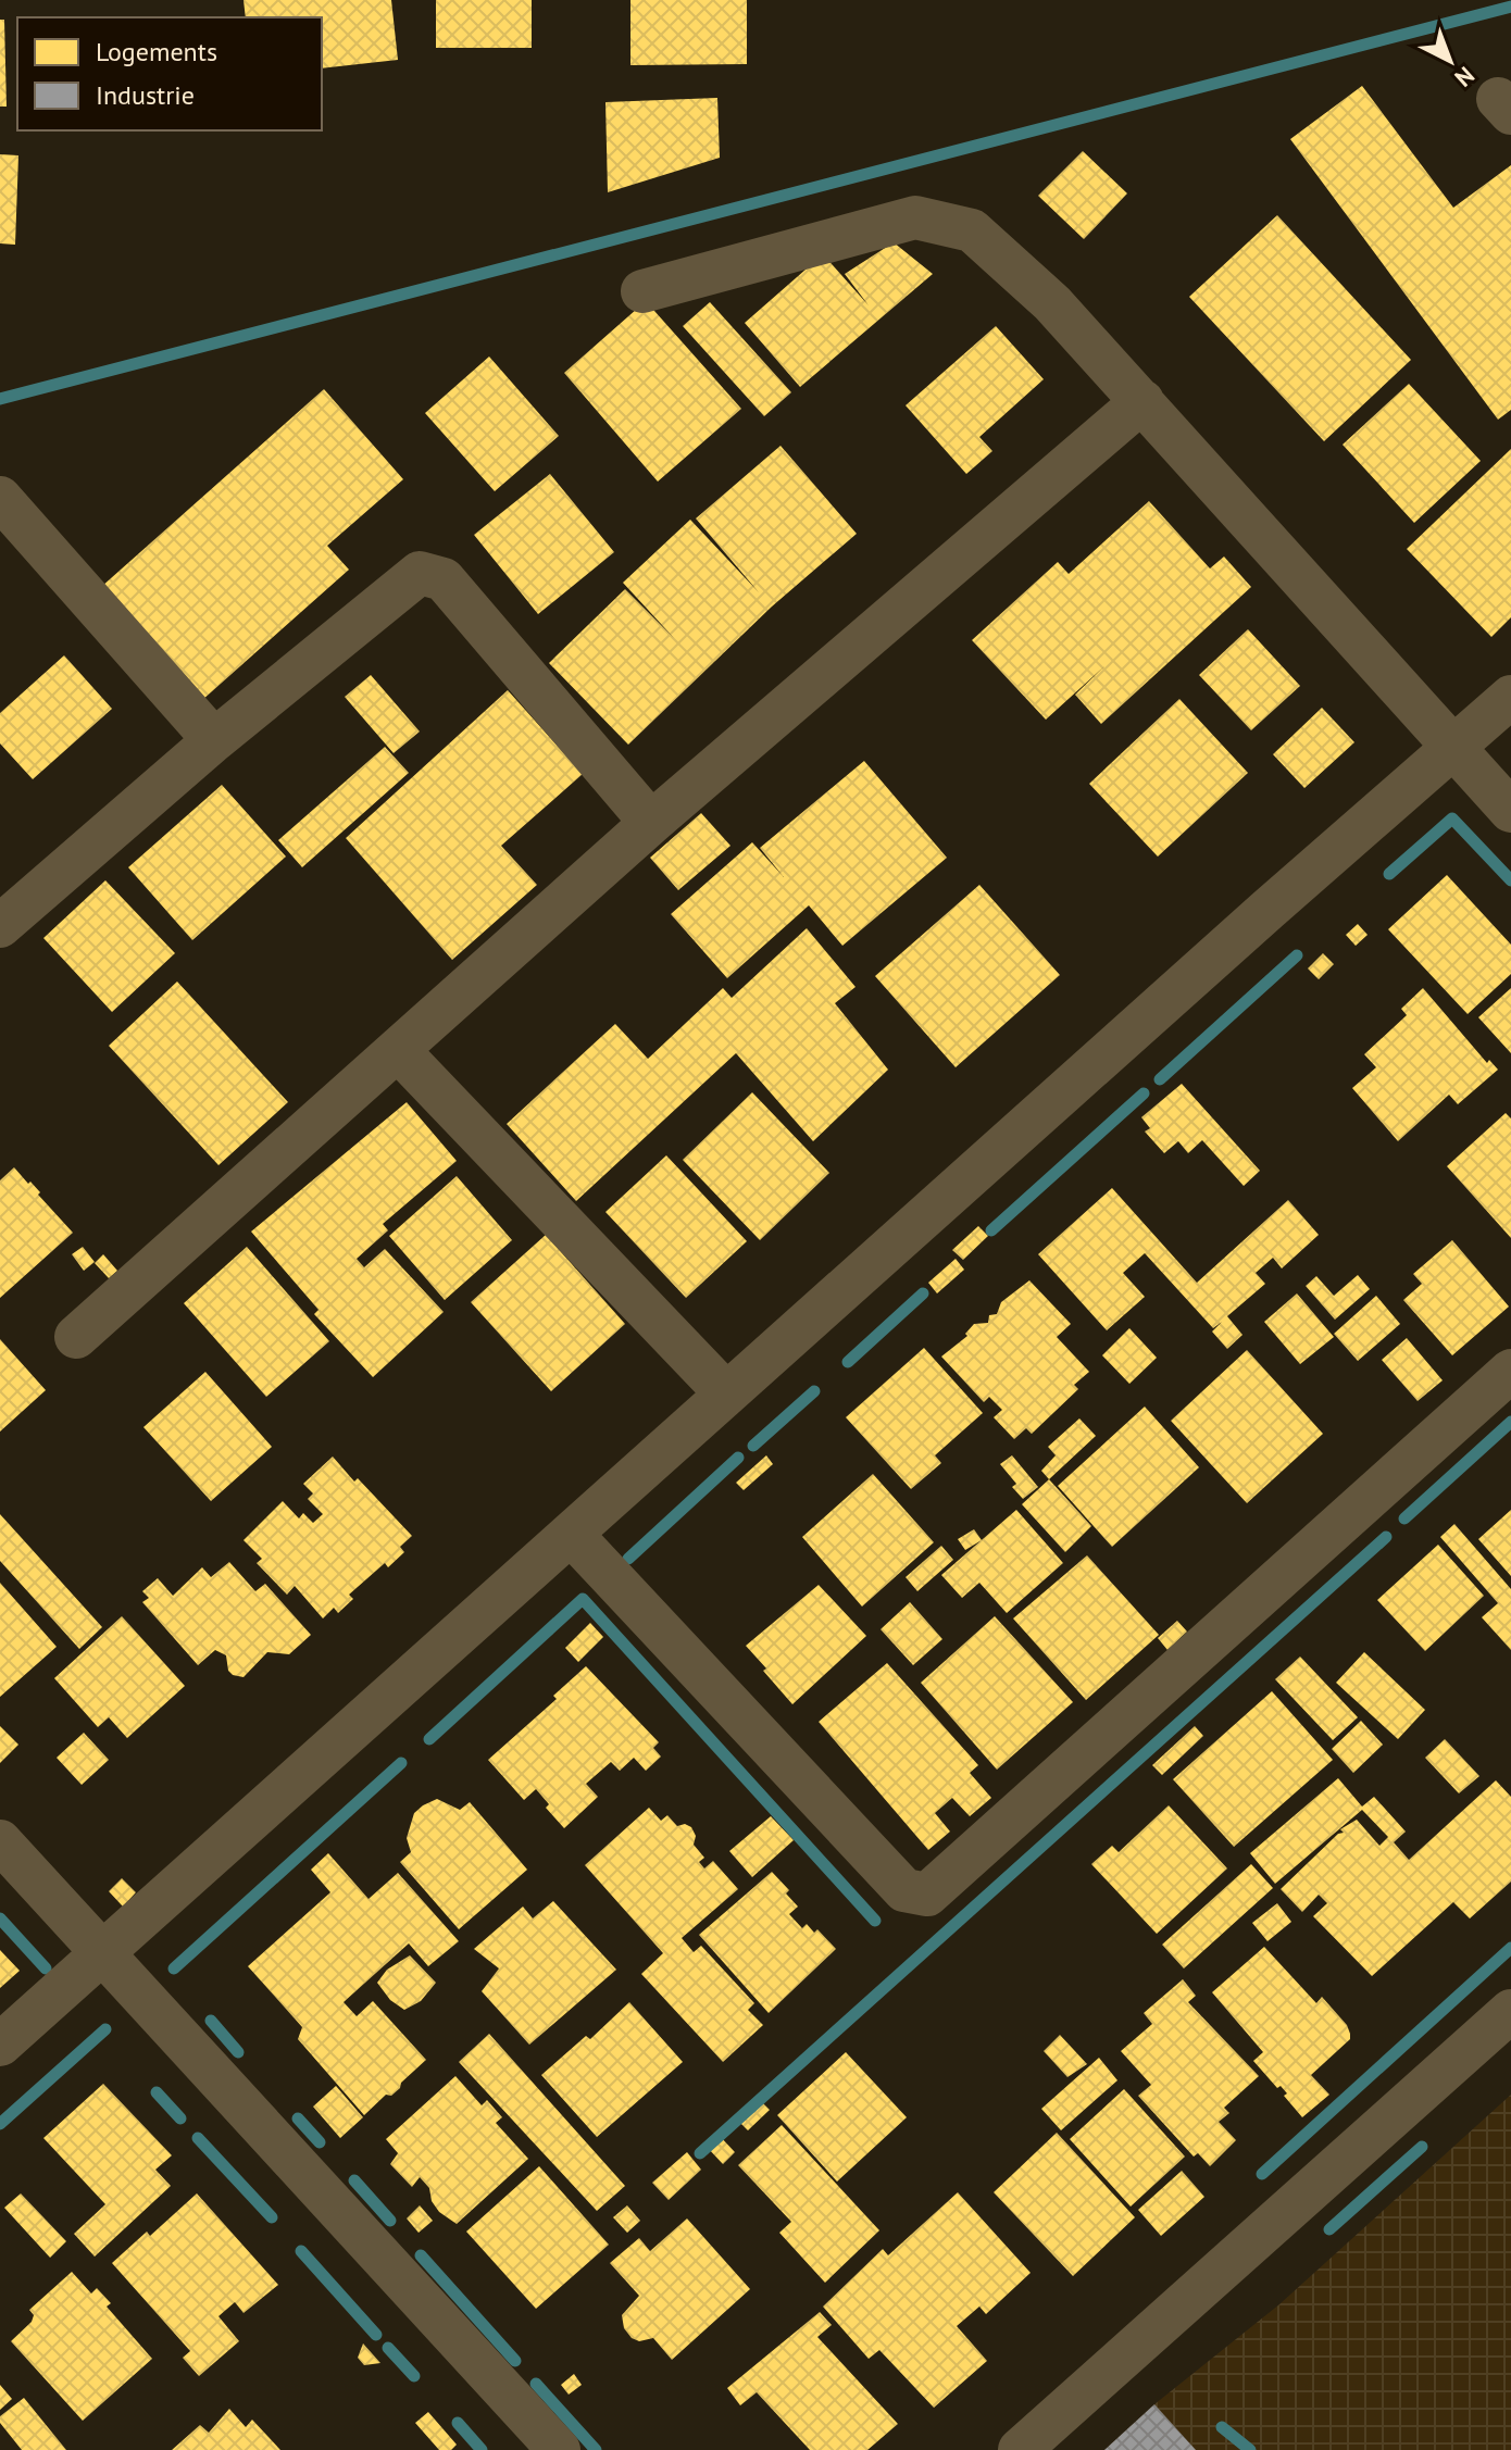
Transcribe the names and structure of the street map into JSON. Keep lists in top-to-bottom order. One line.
{"legend":["Logements","Industrie"],"north":"bottom right"}
